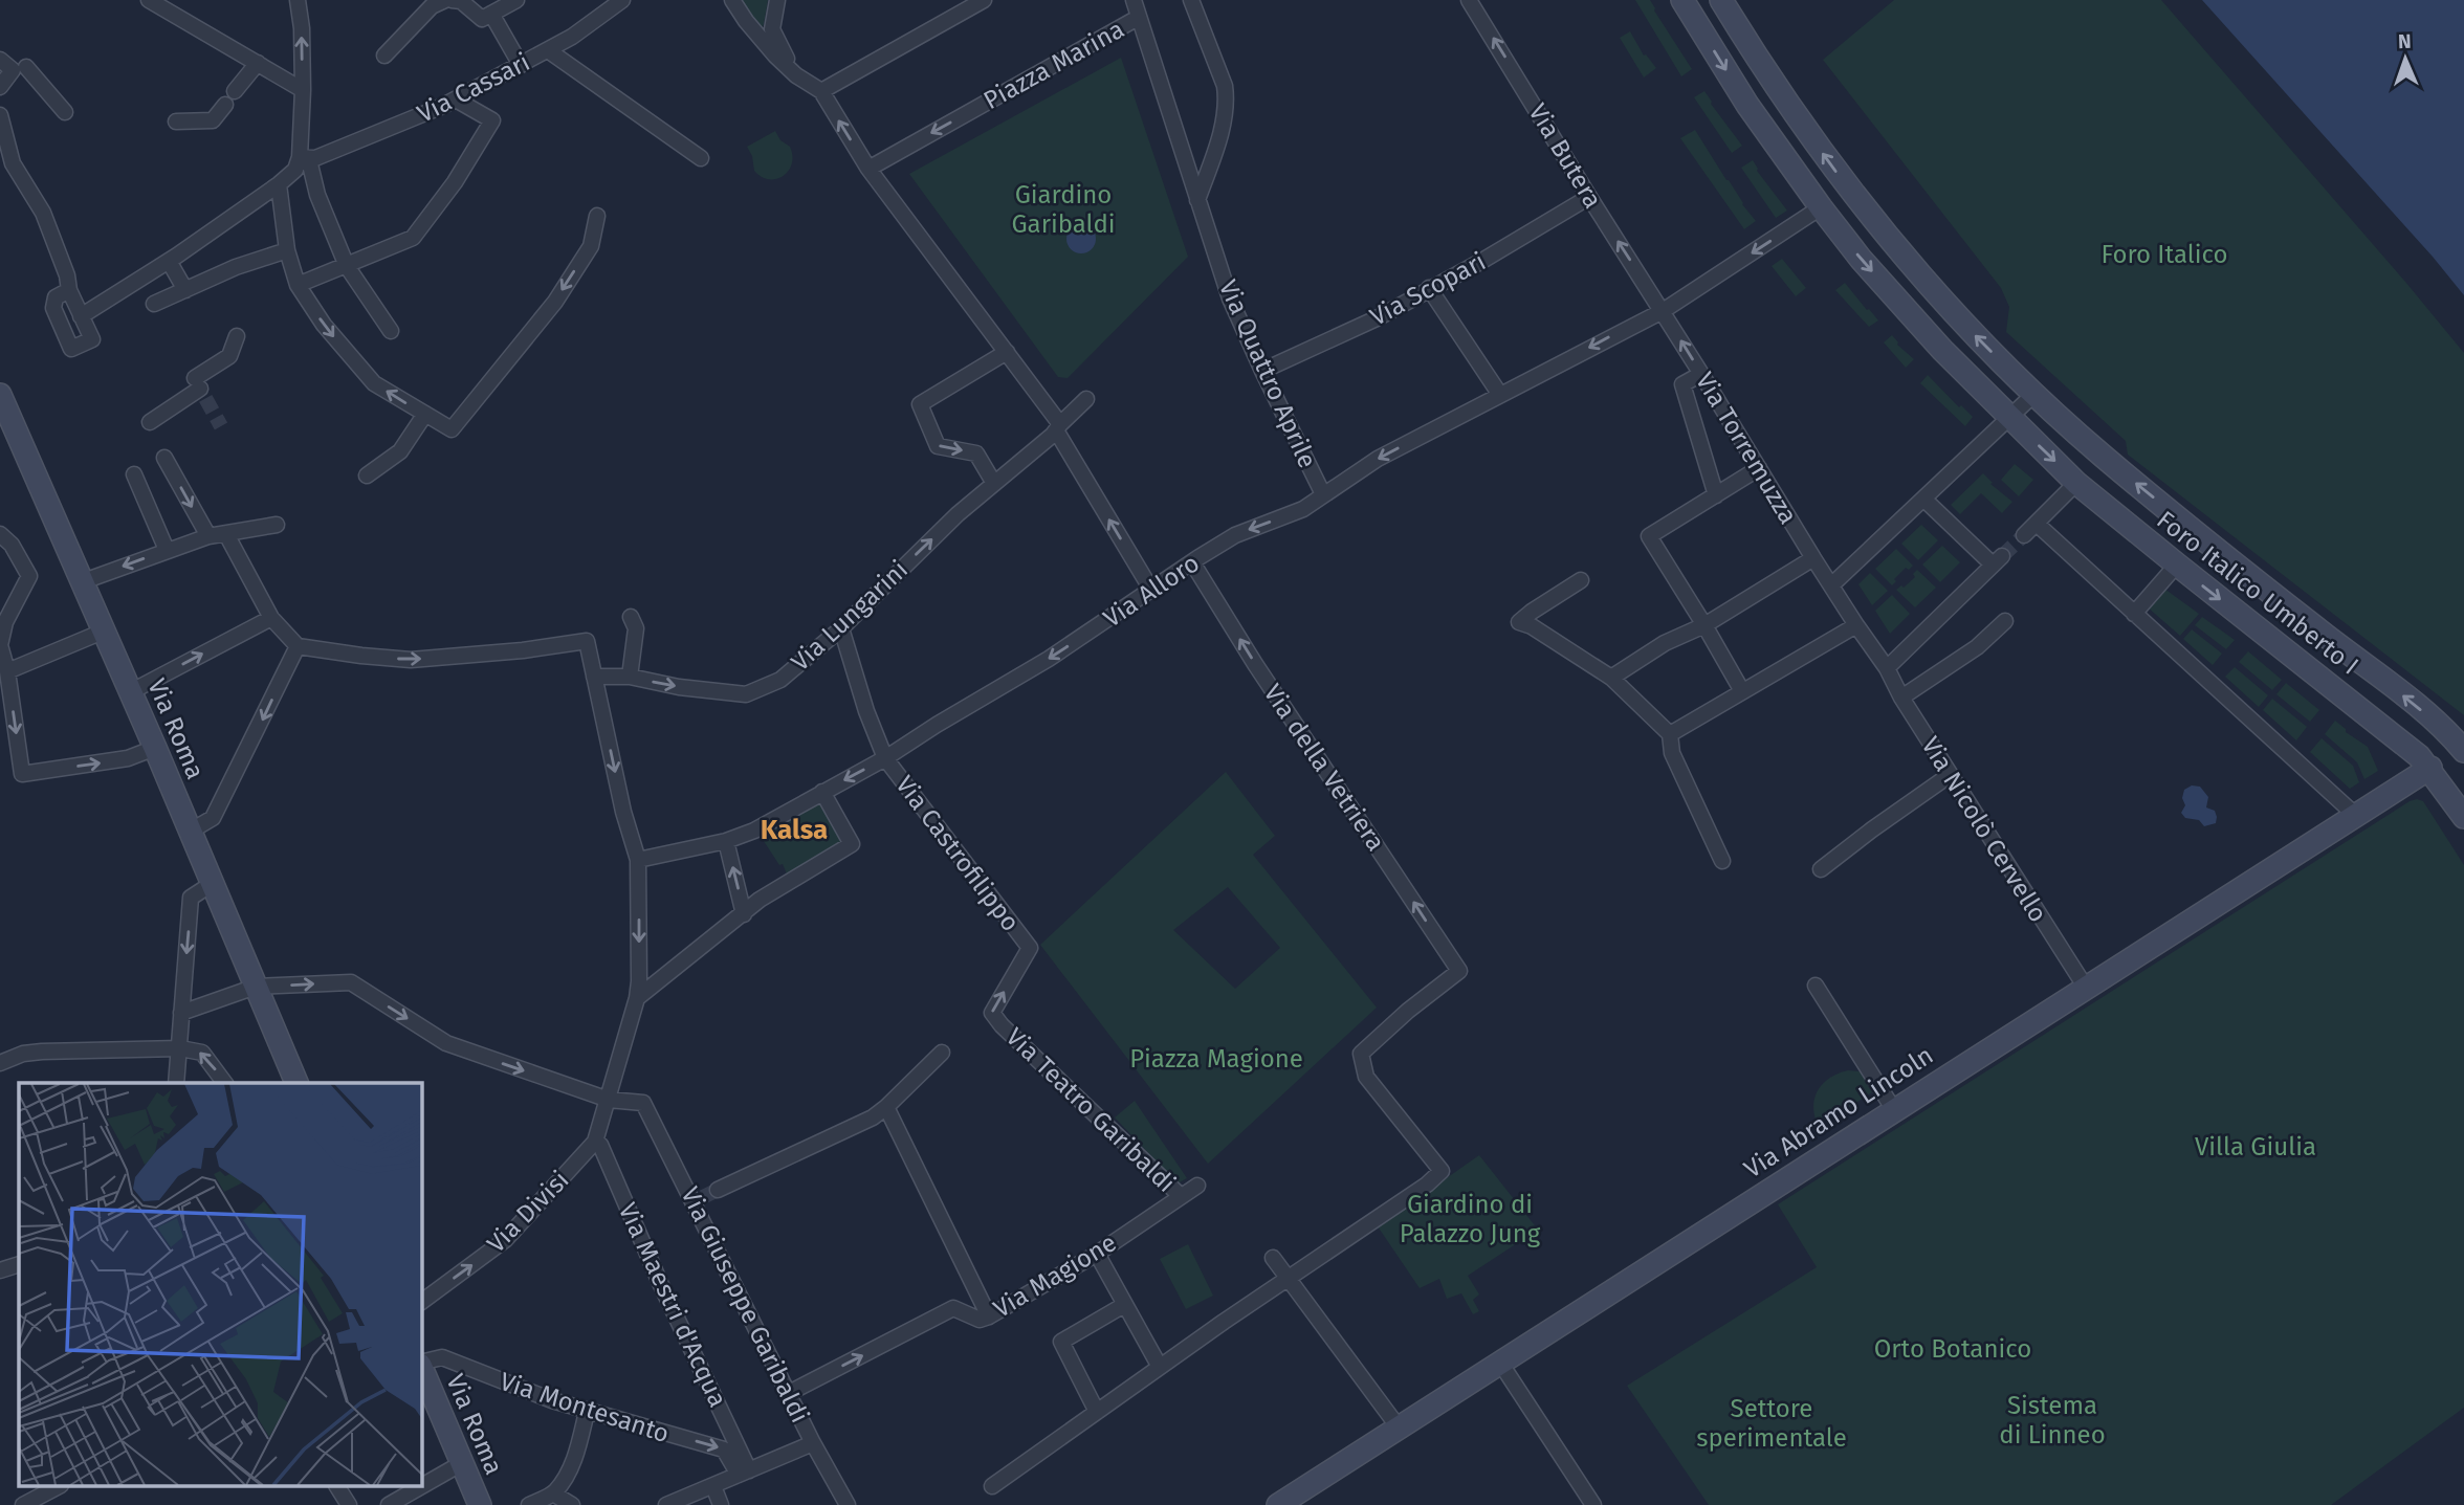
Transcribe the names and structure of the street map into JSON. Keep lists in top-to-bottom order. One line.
{"streets":{"street":["Piazza Marina","Via Cassari","Via Butera","Via Scopari","Via Quattro Aprile","Via Torremuzza","Via Alloro","Foro Italico Umberto I","Via Lungarini","Via Roma","Via della Vetriera","Via Nicolò Cervello","Via Castrofilippo","Via Teatro Garibaldi","Via Abramo Lincoln","Via Divisi","Via Magione","Via Maestri d'Acqua","Via Giuseppe Garibaldi","Via Montesanto"]},"crossings":[["Piazza Marina","Via Quattro Aprile"],["Via Butera","Via Scopari"],["Via Butera","Via Torremuzza"],["Via Butera","Via Alloro"],["Via Scopari","Via Quattro Aprile"],["Via Quattro Aprile","Via Alloro"],["Via Torremuzza","Via Alloro"],["Via Torremuzza","Via Nicolò Cervello"],["Via Alloro","Foro Italico Umberto I"],["Via Alloro","Via della Vetriera"],["Via Alloro","Via Castrofilippo"],["Via Alloro","Via Divisi"],["Foro Italico Umberto I","Via Abramo Lincoln"],["Via Lungarini","Via Castrofilippo"],["Via Lungarini","Via Divisi"],["Via Nicolò Cervello","Via Abramo Lincoln"],["Via Castrofilippo","Via Teatro Garibaldi"],["Via Teatro Garibaldi","Via Magione"],["Via Divisi","Via Maestri d'Acqua"],["Via Divisi","Via Giuseppe Garibaldi"],["Via Magione","Via Giuseppe Garibaldi"],["Via Maestri d'Acqua","Via Montesanto"]],"one_way":["Via Butera","Via Alloro","Via Lungarini","Via Teatro Garibaldi","Via Magione","Via Montesanto"],"districts":["Kalsa"],"parks":["Giardino Garibaldi","Foro Italico","Piazza Magione","Villa Giulia","Giardino di Palazzo Jung","Orto Botanico","Sistema di Linneo","Settore sperimentale"],"north":"top"}
